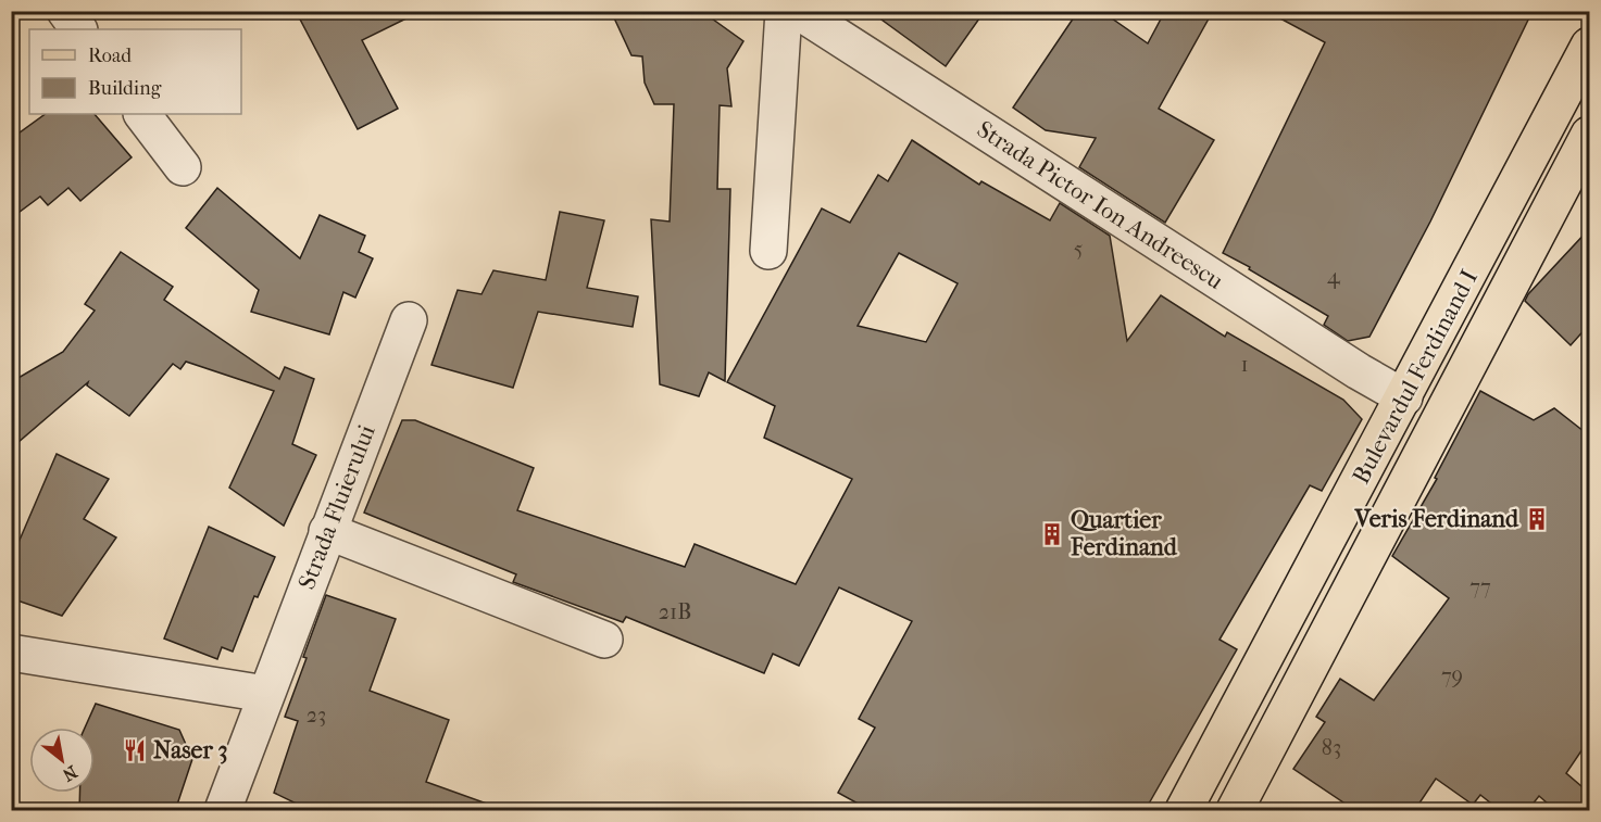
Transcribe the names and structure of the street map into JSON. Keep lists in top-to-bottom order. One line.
{"streets":{"main road":["Bulevardul Ferdinand I"],"street":["Strada Pictor Ion Andreescu","Strada Fluierului"]},"crossings":[["Strada Pictor Ion Andreescu","Bulevardul Ferdinand I"]],"places":{"building":["Veris Ferdinand","Quartier Ferdinand"],"restaurant":["Naser 3"]},"house_numbers":["5","4","1","77","21B","79","23","83"],"legend":["Road","Building"],"north":"bottom right"}
